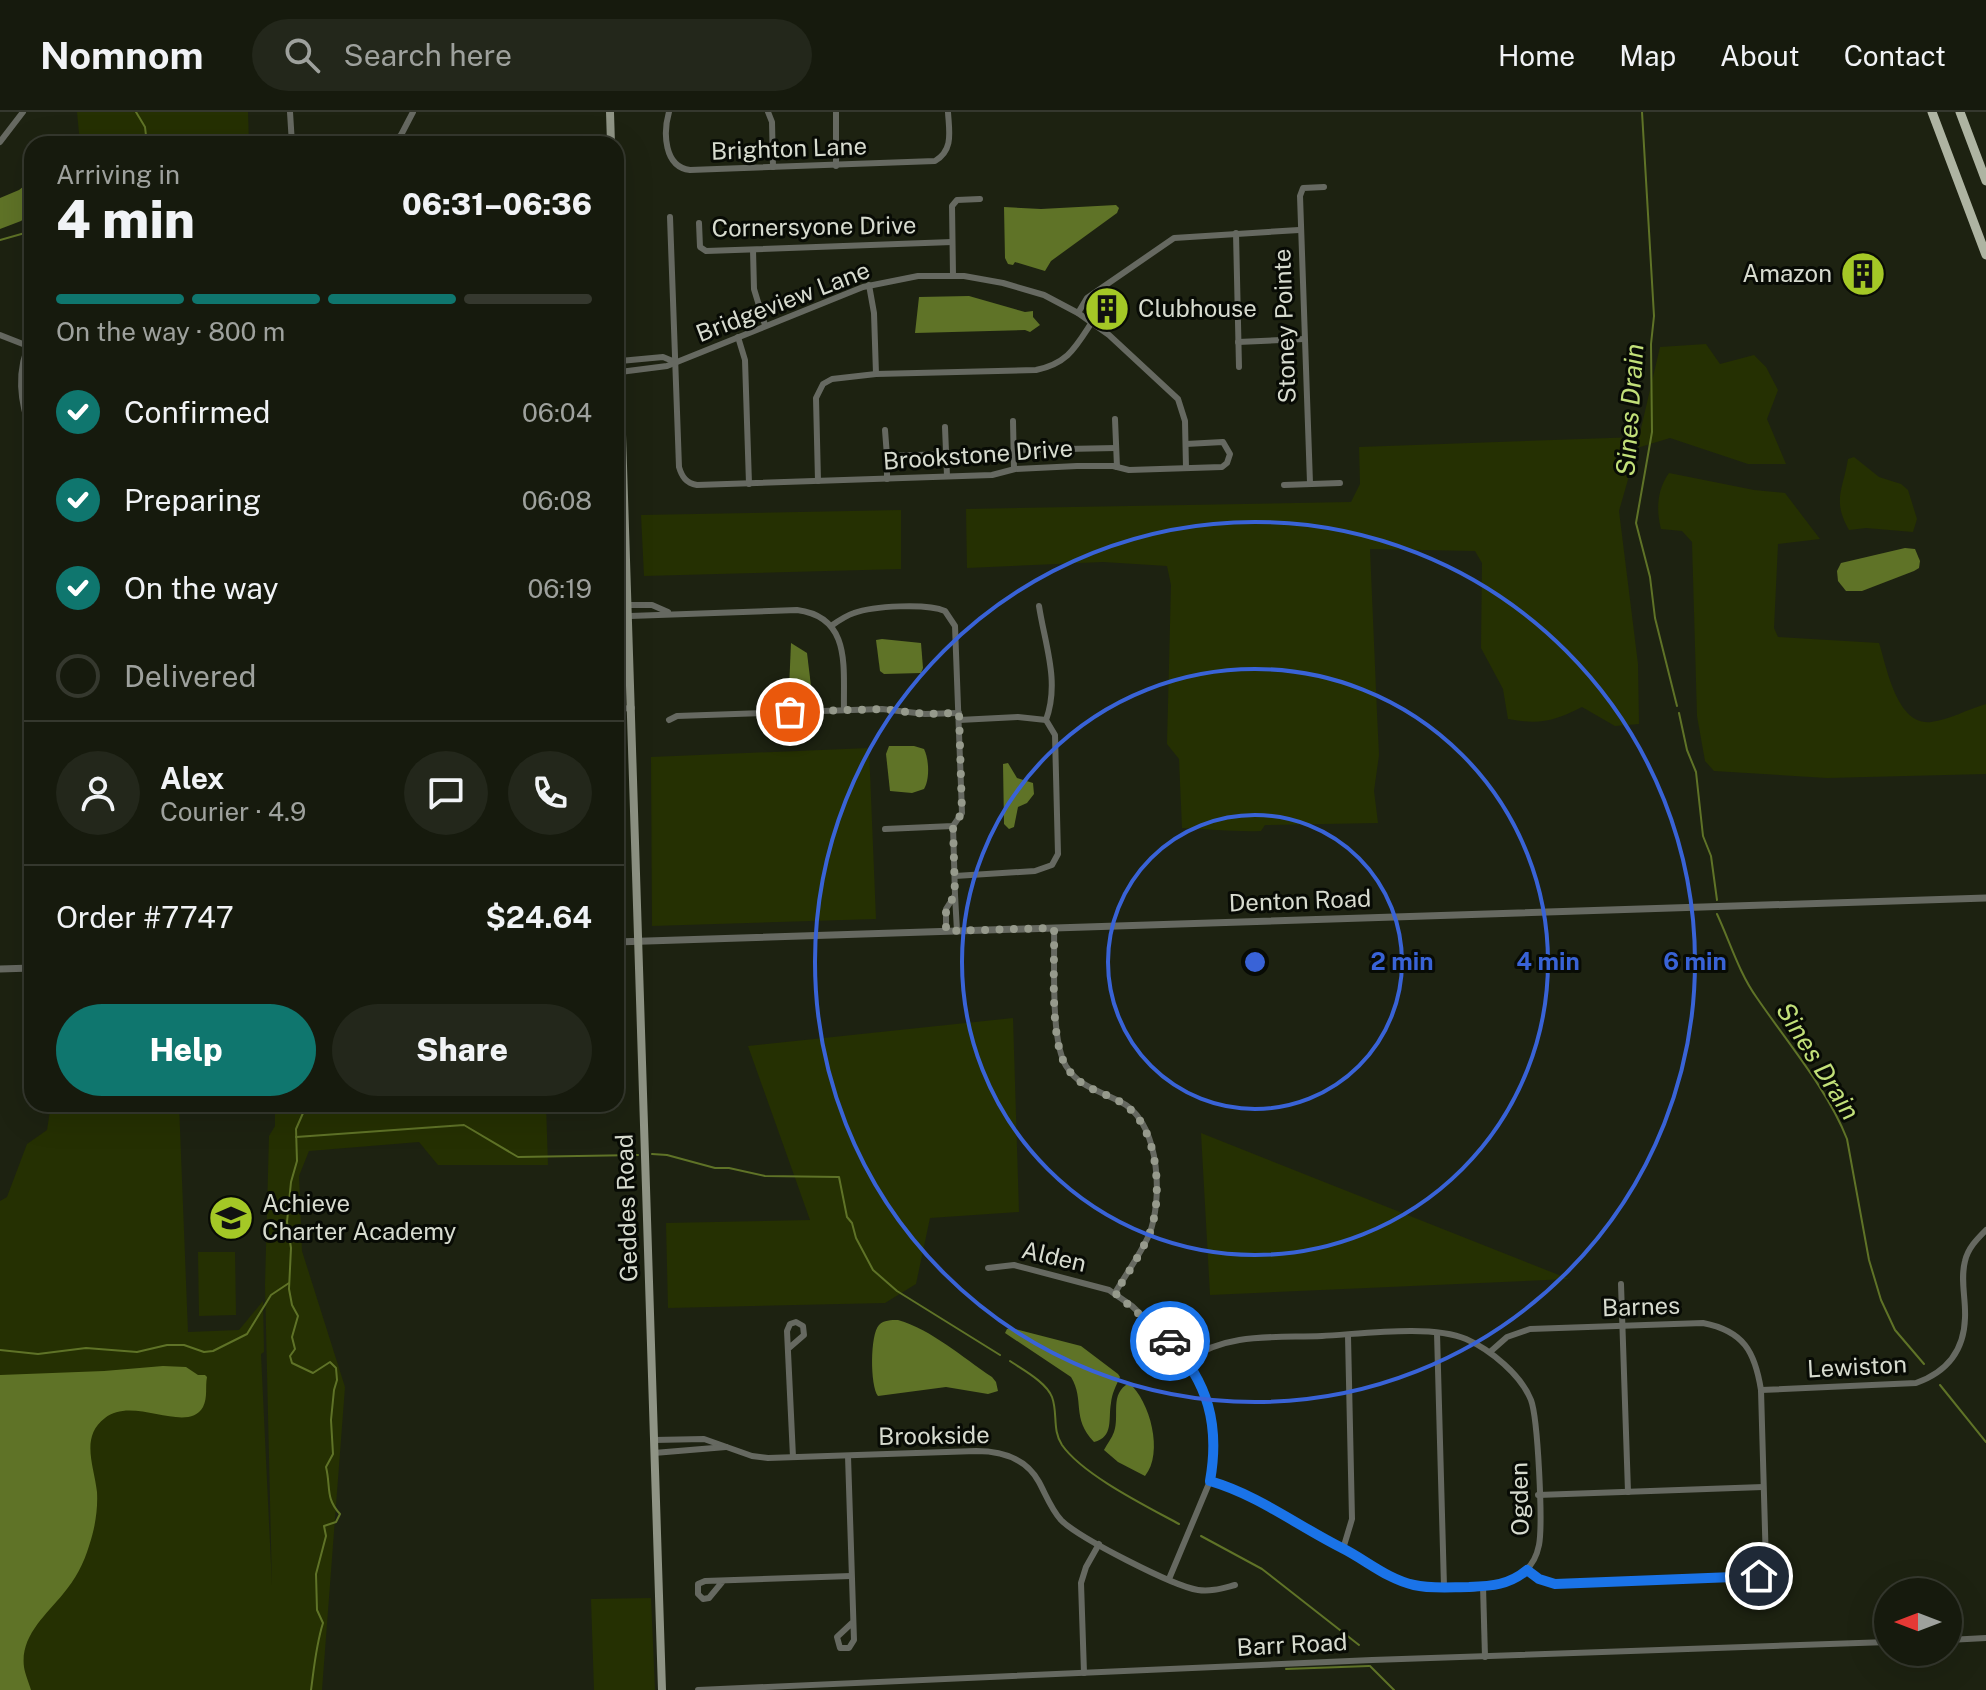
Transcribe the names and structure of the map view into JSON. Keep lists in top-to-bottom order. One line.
{"streets":{"main road":["Geddes Road"],"street":["Brighton Lane","Cornersyone Drive","Bridgeview Lane","Stoney Pointe","Brookstone Drive","Denton Road","Alden","Barnes","Lewiston","Brookside","Ogden","Barr Road"]},"crossings":[["Bridgeview Lane","Brookstone Drive"],["Denton Road","Geddes Road"],["Geddes Road","Brookside"],["Alden","Brookside"],["Alden","Ogden"],["Barnes","Lewiston"],["Barnes","Ogden"]],"water":["Sines Drain"],"places":{"building":["Amazon","Clubhouse"],"school or university":["Achieve Charter Academy"]},"north":"left","page":{"header":"Nomnom","search":"Search here","nav":["Home","Map","About","Contact"],"heading":["4 min","Arriving in","06:31–06:36"],"panel":["Alex","Courier · 4.9","Order #7747","$24.64"],"bar":"On the way · 800 m","list":[["Confirmed","06:04"],["Preparing","06:08"],["On the way","06:19"],"Delivered"],"buttons":["Help","Share"]},"rings":["2 min","4 min","6 min"]}
